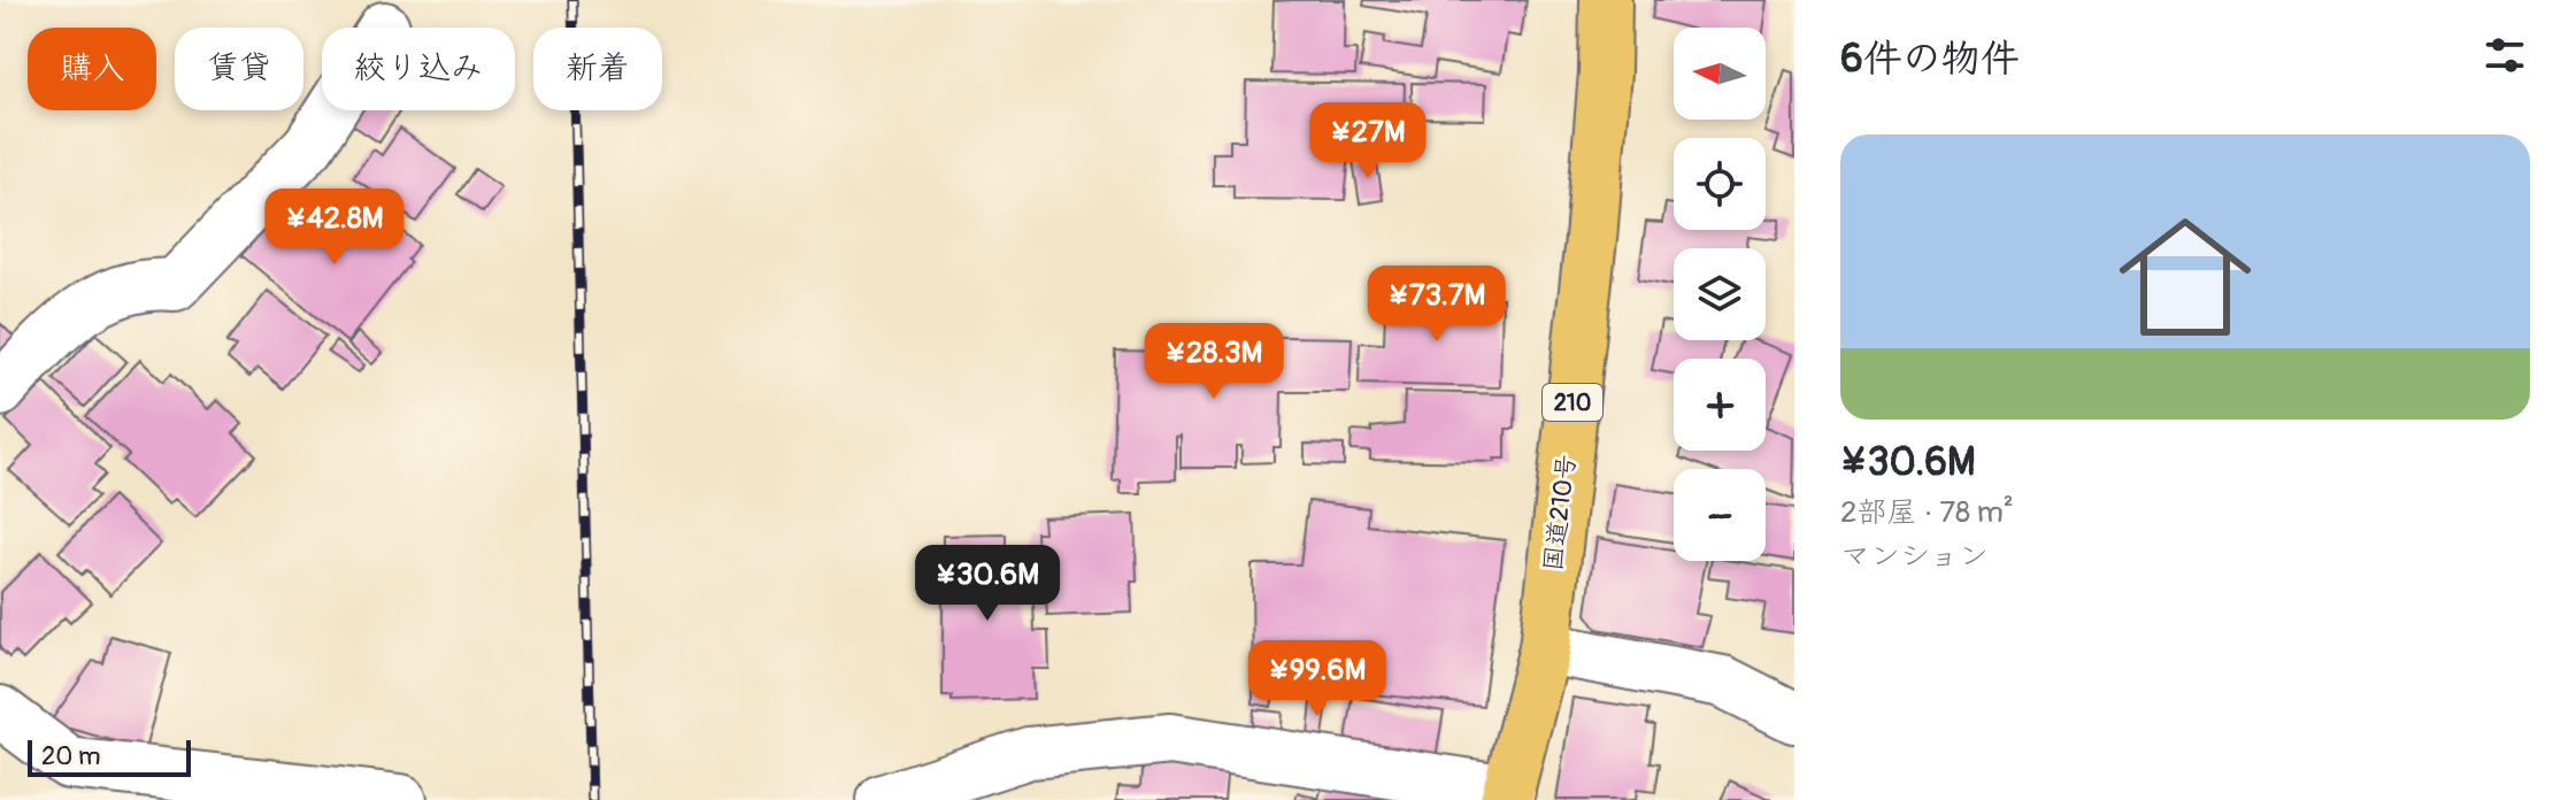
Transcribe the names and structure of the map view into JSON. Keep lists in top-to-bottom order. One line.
{"streets":{"highway":["210","国道210号"]},"scale_bar":"20 m","north":"left","page":{"heading":"6件の物件","map_buttons":["+","−"],"chip":["購入","賃貸","絞り込み","新着"],"price":["¥27M","¥42.8M","¥73.7M","¥28.3M","¥30.6M","¥99.6M"],"list":[{"name":"¥30.6M","note":"2部屋 · 78 m² · マンション"}],"scale":"20 m"}}
